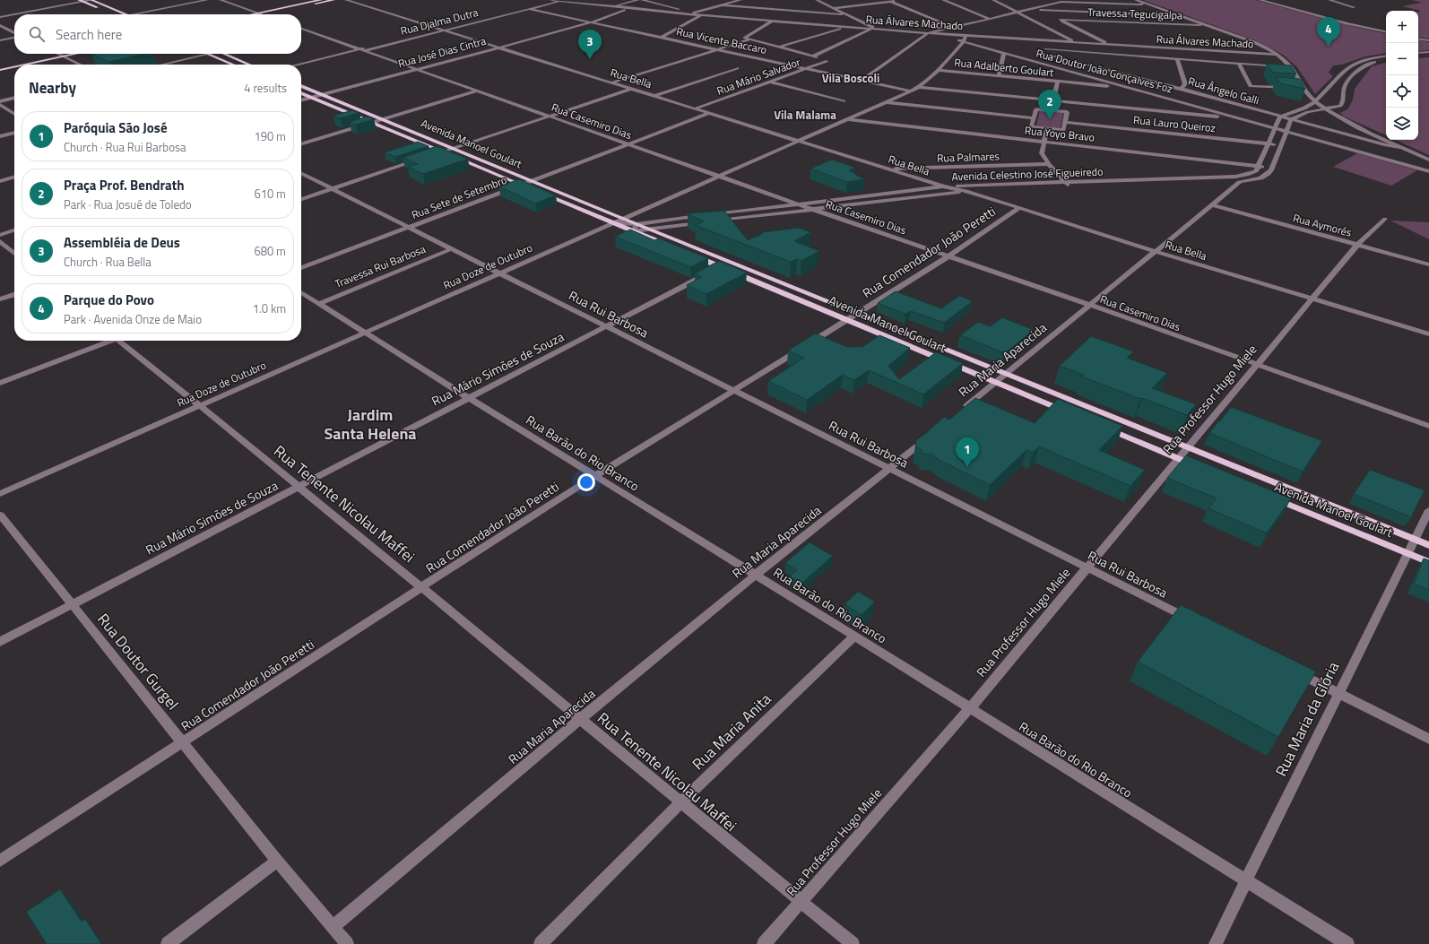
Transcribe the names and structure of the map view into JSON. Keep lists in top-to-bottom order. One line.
{"streets":{"main road":["Avenida Manoel Goulart"],"street":["Travessa Tegucigalpa","Rua Djalma Dutra","Rua Álvares Machado","Rua Vicente Baccaro","Rua José Dias Cintra","Rua Adalberto Goulart","Rua Doutor João Gonçalves Foz","Rua Mário Salvador","Rua Bella","Rua Ângelo Galli","Rua Casemiro Dias","Rua Lauro Queiroz","Rua Yoyo Bravo","Rua Palmares","Avenida Celestino José Figueiredo","Rua Sete de Setembro","Rua Aymorés","Rua Comendador João Peretti","Travessa Rui Barbosa","Rua Doze de Outubro","Rua Rui Barbosa","Rua Maria Aparecida","Rua Mário Simões de Souza","Rua Professor Hugo Miele","Rua Barão do Rio Branco","Rua Tenente Nicolau Maffei","Rua Doutor Gurgel","Rua Maria da Glória","Rua Maria Anita"]},"crossings":[["Rua Djalma Dutra","Rua Álvares Machado"],["Rua Djalma Dutra","Rua Vicente Baccaro"],["Rua Djalma Dutra","Rua Bella"],["Rua Djalma Dutra","Rua Casemiro Dias"],["Rua Álvares Machado","Rua José Dias Cintra"],["Rua Álvares Machado","Rua Doutor João Gonçalves Foz"],["Rua Álvares Machado","Rua Ângelo Galli"],["Rua Álvares Machado","Rua Doze de Outubro"],["Rua Vicente Baccaro","Rua José Dias Cintra"],["Rua Vicente Baccaro","Rua Mário Salvador"],["Rua Vicente Baccaro","Rua Doze de Outubro"],["Rua José Dias Cintra","Rua Bella"],["Rua José Dias Cintra","Rua Casemiro Dias"],["Rua José Dias Cintra","Avenida Manoel Goulart"],["Rua Adalberto Goulart","Rua Doutor João Gonçalves Foz"],["Rua Adalberto Goulart","Rua Doze de Outubro"],["Rua Doutor João Gonçalves Foz","Avenida Celestino José Figueiredo"],["Rua Doutor João Gonçalves Foz","Rua Doze de Outubro"],["Rua Mário Salvador","Rua Bella"],["Rua Bella","Rua Palmares"],["Rua Bella","Avenida Celestino José Figueiredo"],["Rua Bella","Rua Sete de Setembro"],["Rua Bella","Rua Comendador João Peretti"],["Rua Bella","Rua Doze de Outubro"],["Rua Bella","Rua Maria Aparecida"],["Rua Bella","Rua Professor Hugo Miele"],["Rua Ângelo Galli","Avenida Celestino José Figueiredo"],["Rua Casemiro Dias","Avenida Celestino José Figueiredo"],["Rua Casemiro Dias","Rua Sete de Setembro"],["Rua Casemiro Dias","Rua Comendador João Peretti"],["Rua Casemiro Dias","Rua Doze de Outubro"],["Rua Casemiro Dias","Rua Maria Aparecida"],["Rua Casemiro Dias","Rua Professor Hugo Miele"],["Rua Lauro Queiroz","Avenida Celestino José Figueiredo"],["Rua Yoyo Bravo","Avenida Celestino José Figueiredo"],["Rua Yoyo Bravo","Rua Doze de Outubro"],["Avenida Manoel Goulart","Rua Sete de Setembro"],["Avenida Manoel Goulart","Rua Comendador João Peretti"],["Avenida Manoel Goulart","Rua Doze de Outubro"],["Avenida Manoel Goulart","Rua Maria Aparecida"],["Avenida Manoel Goulart","Rua Mário Simões de Souza"],["Avenida Manoel Goulart","Rua Professor Hugo Miele"],["Avenida Manoel Goulart","Rua Maria da Glória"],["Avenida Celestino José Figueiredo","Rua Maria Aparecida"],["Rua Sete de Setembro","Rua Rui Barbosa"],["Rua Aymorés","Rua Maria Aparecida"],["Rua Aymorés","Rua Professor Hugo Miele"],["Rua Comendador João Peretti","Rua Rui Barbosa"],["Rua Comendador João Peretti","Rua Barão do Rio Branco"],["Rua Comendador João Peretti","Rua Tenente Nicolau Maffei"],["Rua Comendador João Peretti","Rua Doutor Gurgel"],["Travessa Rui Barbosa","Rua Rui Barbosa"],["Travessa Rui Barbosa","Rua Barão do Rio Branco"],["Rua Doze de Outubro","Rua Rui Barbosa"],["Rua Doze de Outubro","Rua Barão do Rio Branco"],["Rua Doze de Outubro","Rua Tenente Nicolau Maffei"],["Rua Rui Barbosa","Rua Maria Aparecida"],["Rua Rui Barbosa","Rua Mário Simões de Souza"],["Rua Rui Barbosa","Rua Professor Hugo Miele"],["Rua Maria Aparecida","Rua Barão do Rio Branco"],["Rua Maria Aparecida","Rua Tenente Nicolau Maffei"],["Rua Maria Aparecida","Rua Doutor Gurgel"],["Rua Mário Simões de Souza","Rua Barão do Rio Branco"],["Rua Mário Simões de Souza","Rua Tenente Nicolau Maffei"],["Rua Mário Simões de Souza","Rua Doutor Gurgel"],["Rua Professor Hugo Miele","Rua Barão do Rio Branco"],["Rua Professor Hugo Miele","Rua Tenente Nicolau Maffei"],["Rua Barão do Rio Branco","Rua Maria da Glória"],["Rua Barão do Rio Branco","Rua Maria Anita"],["Rua Tenente Nicolau Maffei","Rua Maria Anita"]],"districts":["Vila Boscoli","Vila Malama","Jardim Santa Helena"],"page":{"map_buttons":["+","−"],"search":"Search here","pins":["4","3","2","1"],"heading":["Nearby","4 results"],"list":[{"mark":"1","name":"Paróquia São José","note":"Church · Rua Rui Barbosa","value":"190 m"},{"mark":"2","name":"Praça Prof. Bendrath","note":"Park · Rua Josué de Toledo","value":"610 m"},{"mark":"3","name":"Assembléia de Deus","note":"Church · Rua Bella","value":"680 m"},{"mark":"4","name":"Parque do Povo","note":"Park · Avenida Onze de Maio","value":"1.0 km"}]}}
